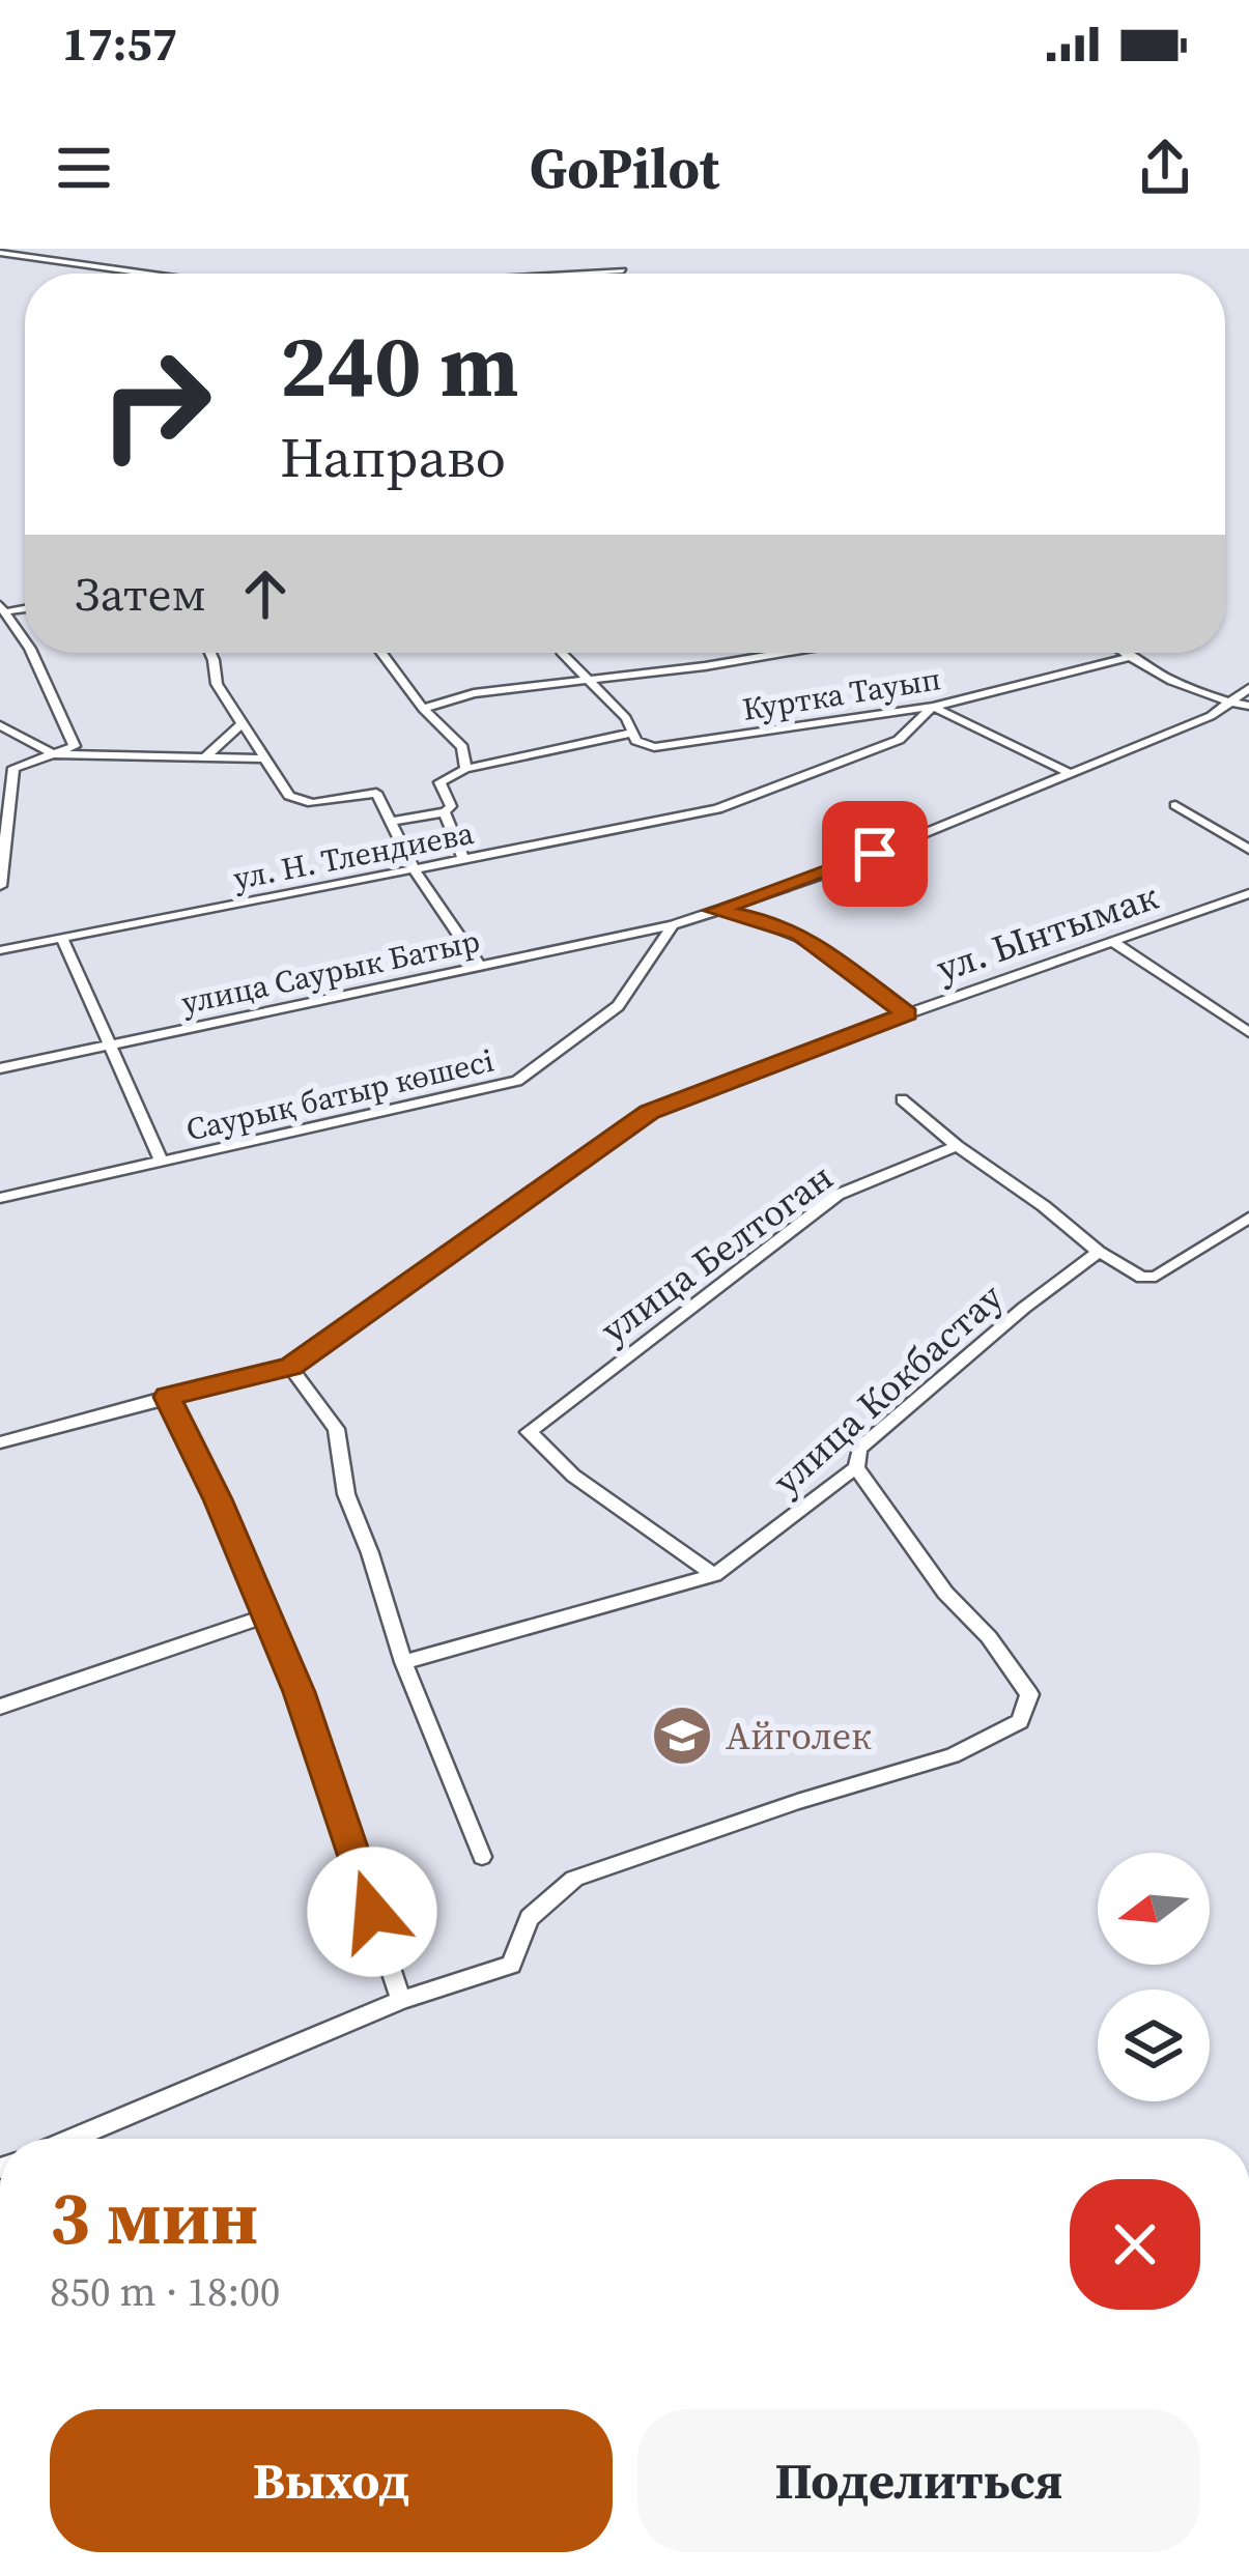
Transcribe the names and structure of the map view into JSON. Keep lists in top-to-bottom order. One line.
{"streets":{"street":["Куртка Тауып","ул. Н. Тлендиева","ул. Ынтымак","улица Саурык Батыр","Саурық батыр көшесі","улица Белтоган","улица Кокбастау"]},"crossings":[["Куртка Тауып","ул. Н. Тлендиева"],["улица Саурык Батыр","Саурық батыр көшесі"],["улица Белтоган","улица Кокбастау"]],"places":{"school or university":["Айголек"]},"north":"left","page":{"status":"17:57","header":"GoPilot","turn":["240 m","Направо"],"then":"Затем","heading":["3 мин","850 m · 18:00"],"buttons":["Выход","Поделиться"]}}
